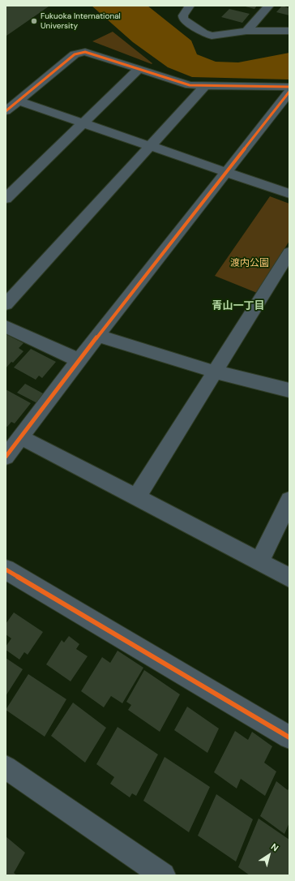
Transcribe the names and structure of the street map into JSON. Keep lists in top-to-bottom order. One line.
{"districts":["青山一丁目"],"parks":["渡内公園"],"places":["Fukuoka International University"],"north":"top right"}
